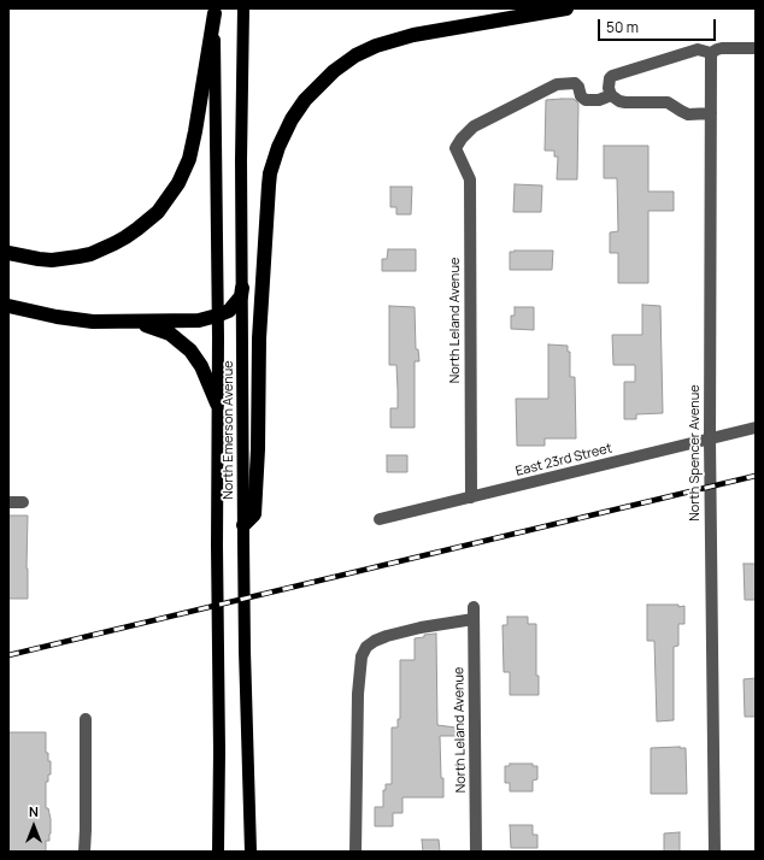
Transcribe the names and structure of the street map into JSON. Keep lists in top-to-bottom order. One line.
{"streets":{"main road":["North Emerson Avenue"],"street":["North Leland Avenue","North Spencer Avenue","East 23rd Street"]},"crossings":[["North Leland Avenue","East 23rd Street"],["North Spencer Avenue","East 23rd Street"]],"scale_bar":"50 m","north":"top"}
